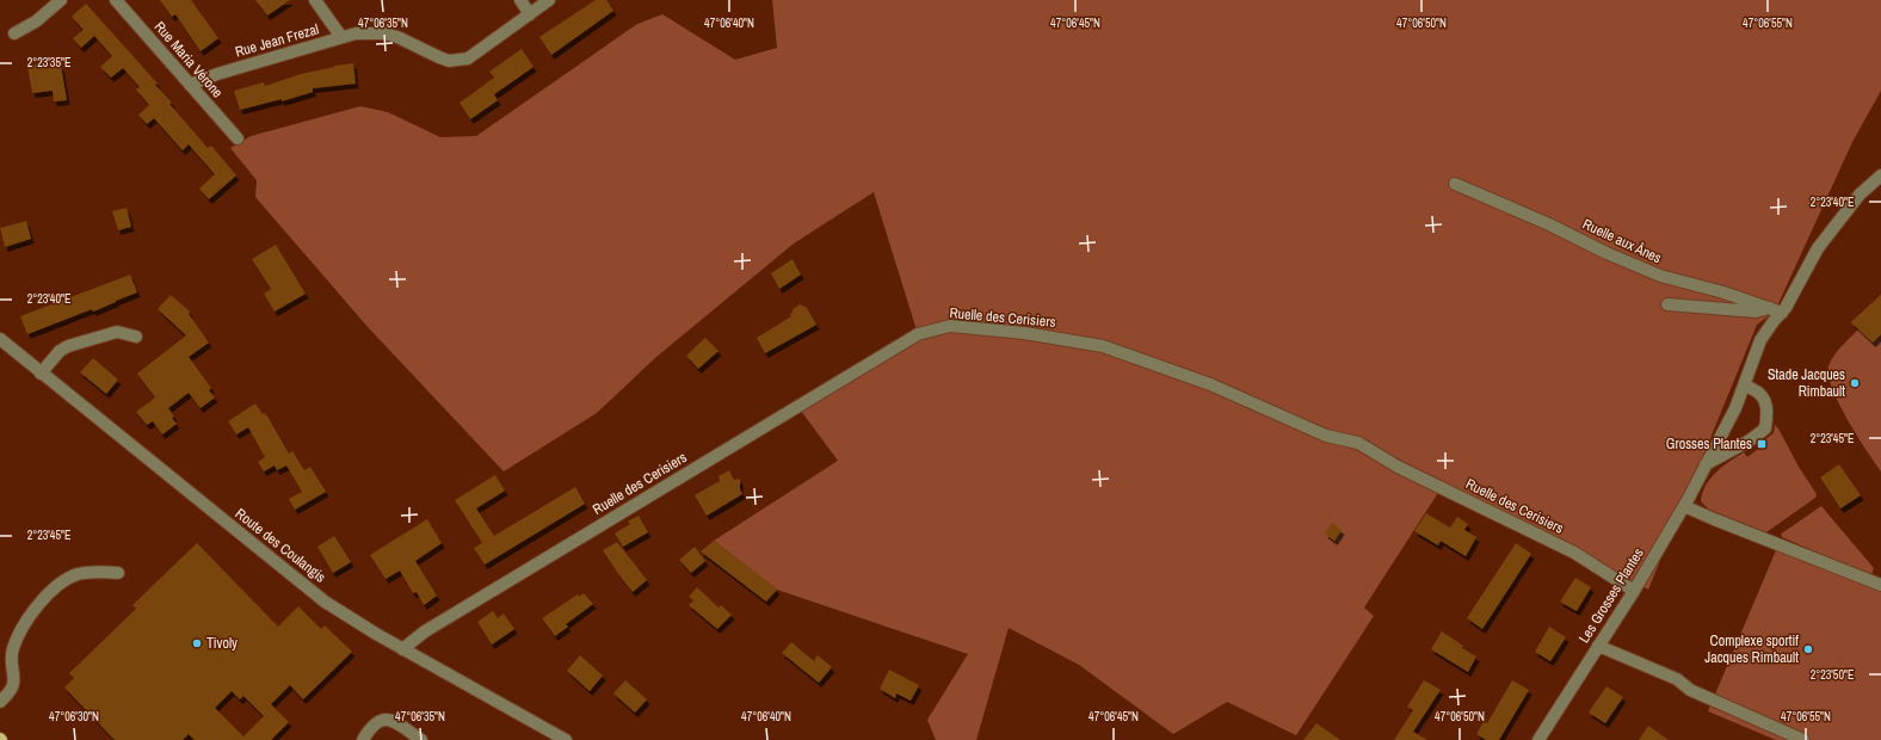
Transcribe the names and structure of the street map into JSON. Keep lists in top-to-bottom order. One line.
{"streets":{"street":["Rue Jean Frezal","Rue Maria Vérone","Ruelle aux Ânes","Ruelle des Cerisiers","Route des Coulangis","Les Grosses Plantes"]},"crossings":[["Rue Jean Frezal","Rue Maria Vérone"],["Ruelle aux Ânes","Les Grosses Plantes"],["Ruelle des Cerisiers","Route des Coulangis"],["Ruelle des Cerisiers","Les Grosses Plantes"]],"places":{"other":["Stade Jacques Rimbault","Tivoly","Complexe sportif Jacques Rimbault"],"transit":["Grosses Plantes"]},"coordinates":["47°06'35\"N","47°06'40\"N","47°06'45\"N","47°06'50\"N","47°06'55\"N","2°23'35\"E","2°23'40\"E","2°23'45\"E","2°23'50\"E","47°06'30\"N"]}
